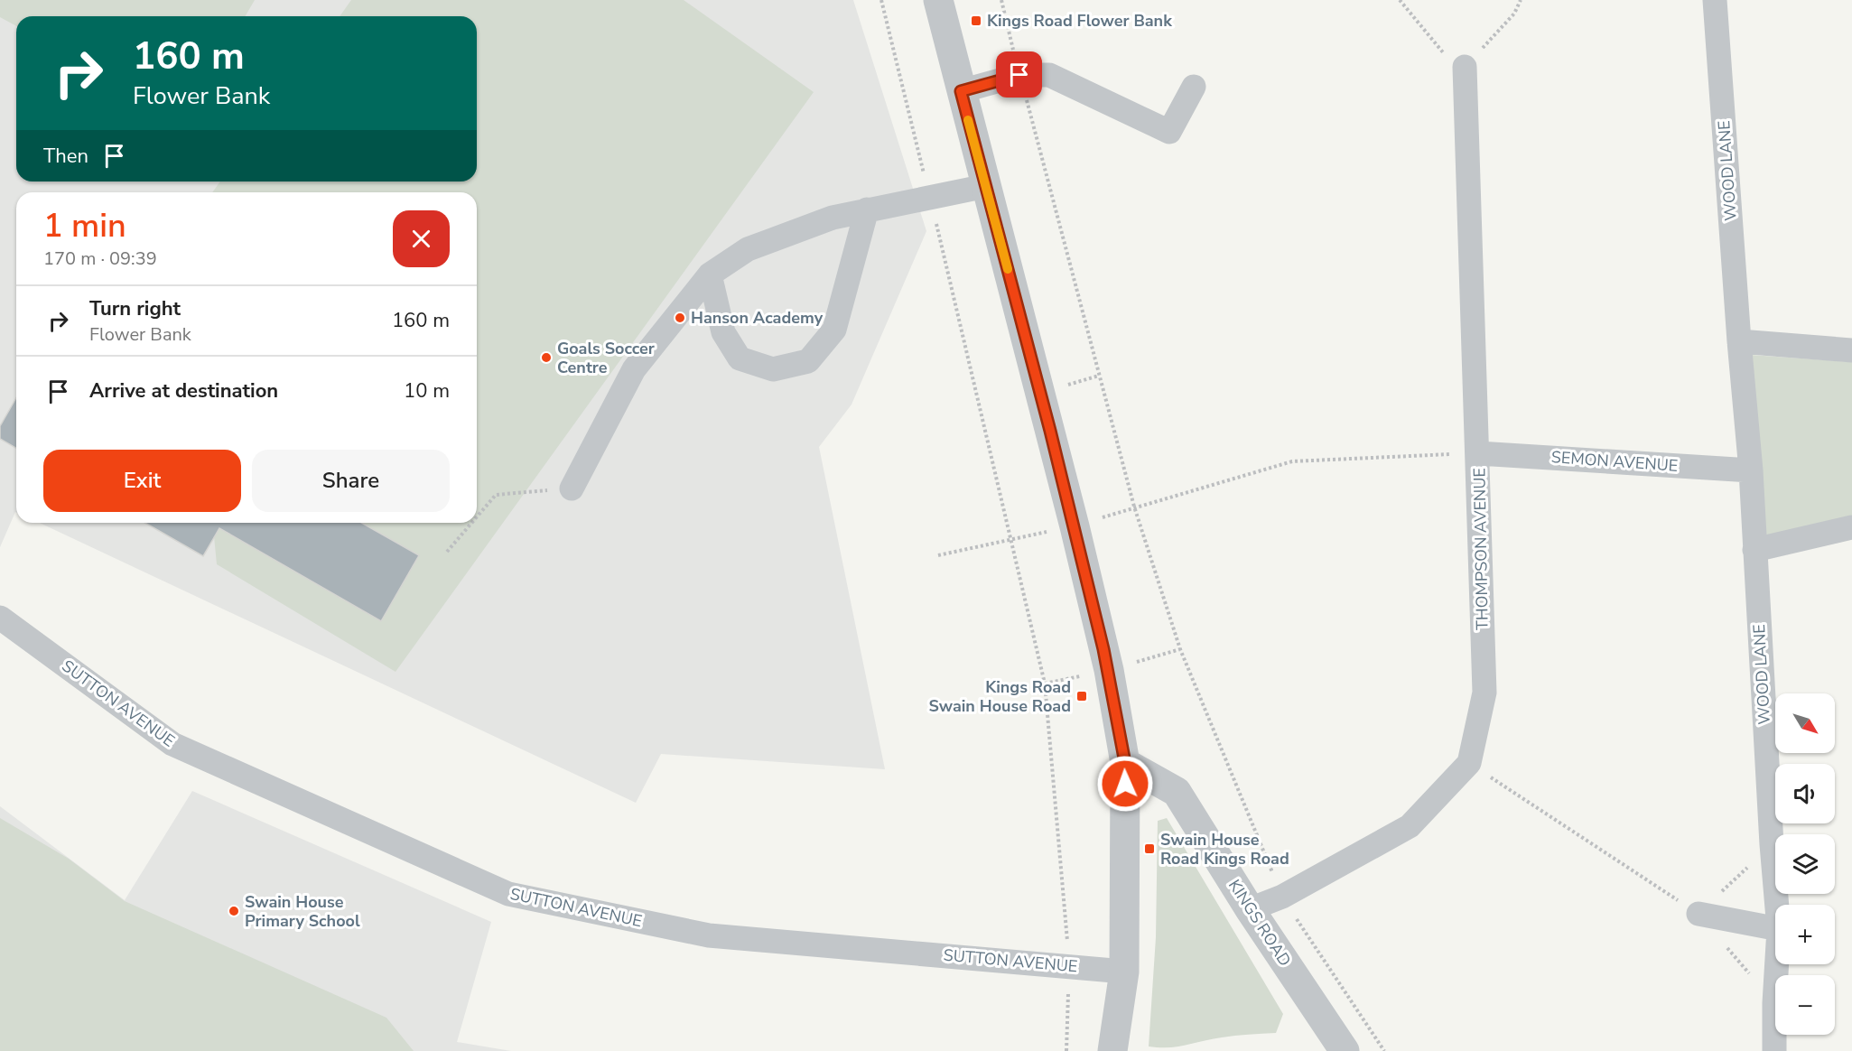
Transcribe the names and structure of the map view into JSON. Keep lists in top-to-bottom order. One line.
{"streets":{"street":["WOOD LANE","SEMON AVENUE","THOMPSON AVENUE","SUTTON AVENUE","KINGS ROAD"]},"crossings":[["WOOD LANE","SEMON AVENUE"],["SEMON AVENUE","THOMPSON AVENUE"]],"places":{"transit":["Kings Road Flower Bank","Kings Road Swain House Road","Swain House Road Kings Road"],"other":["Hanson Academy","Goals Soccer Centre","Swain House Primary School"]},"north":"bottom right","page":{"turn":["160 m","Flower Bank"],"then":"Then","heading":["1 min","170 m · 09:39"],"list":[{"name":"Turn right","note":"Flower Bank","value":"160 m"},{"name":"Arrive at destination","value":"10 m"}],"buttons":["Exit","Share"],"map_buttons":["+","−"]}}
